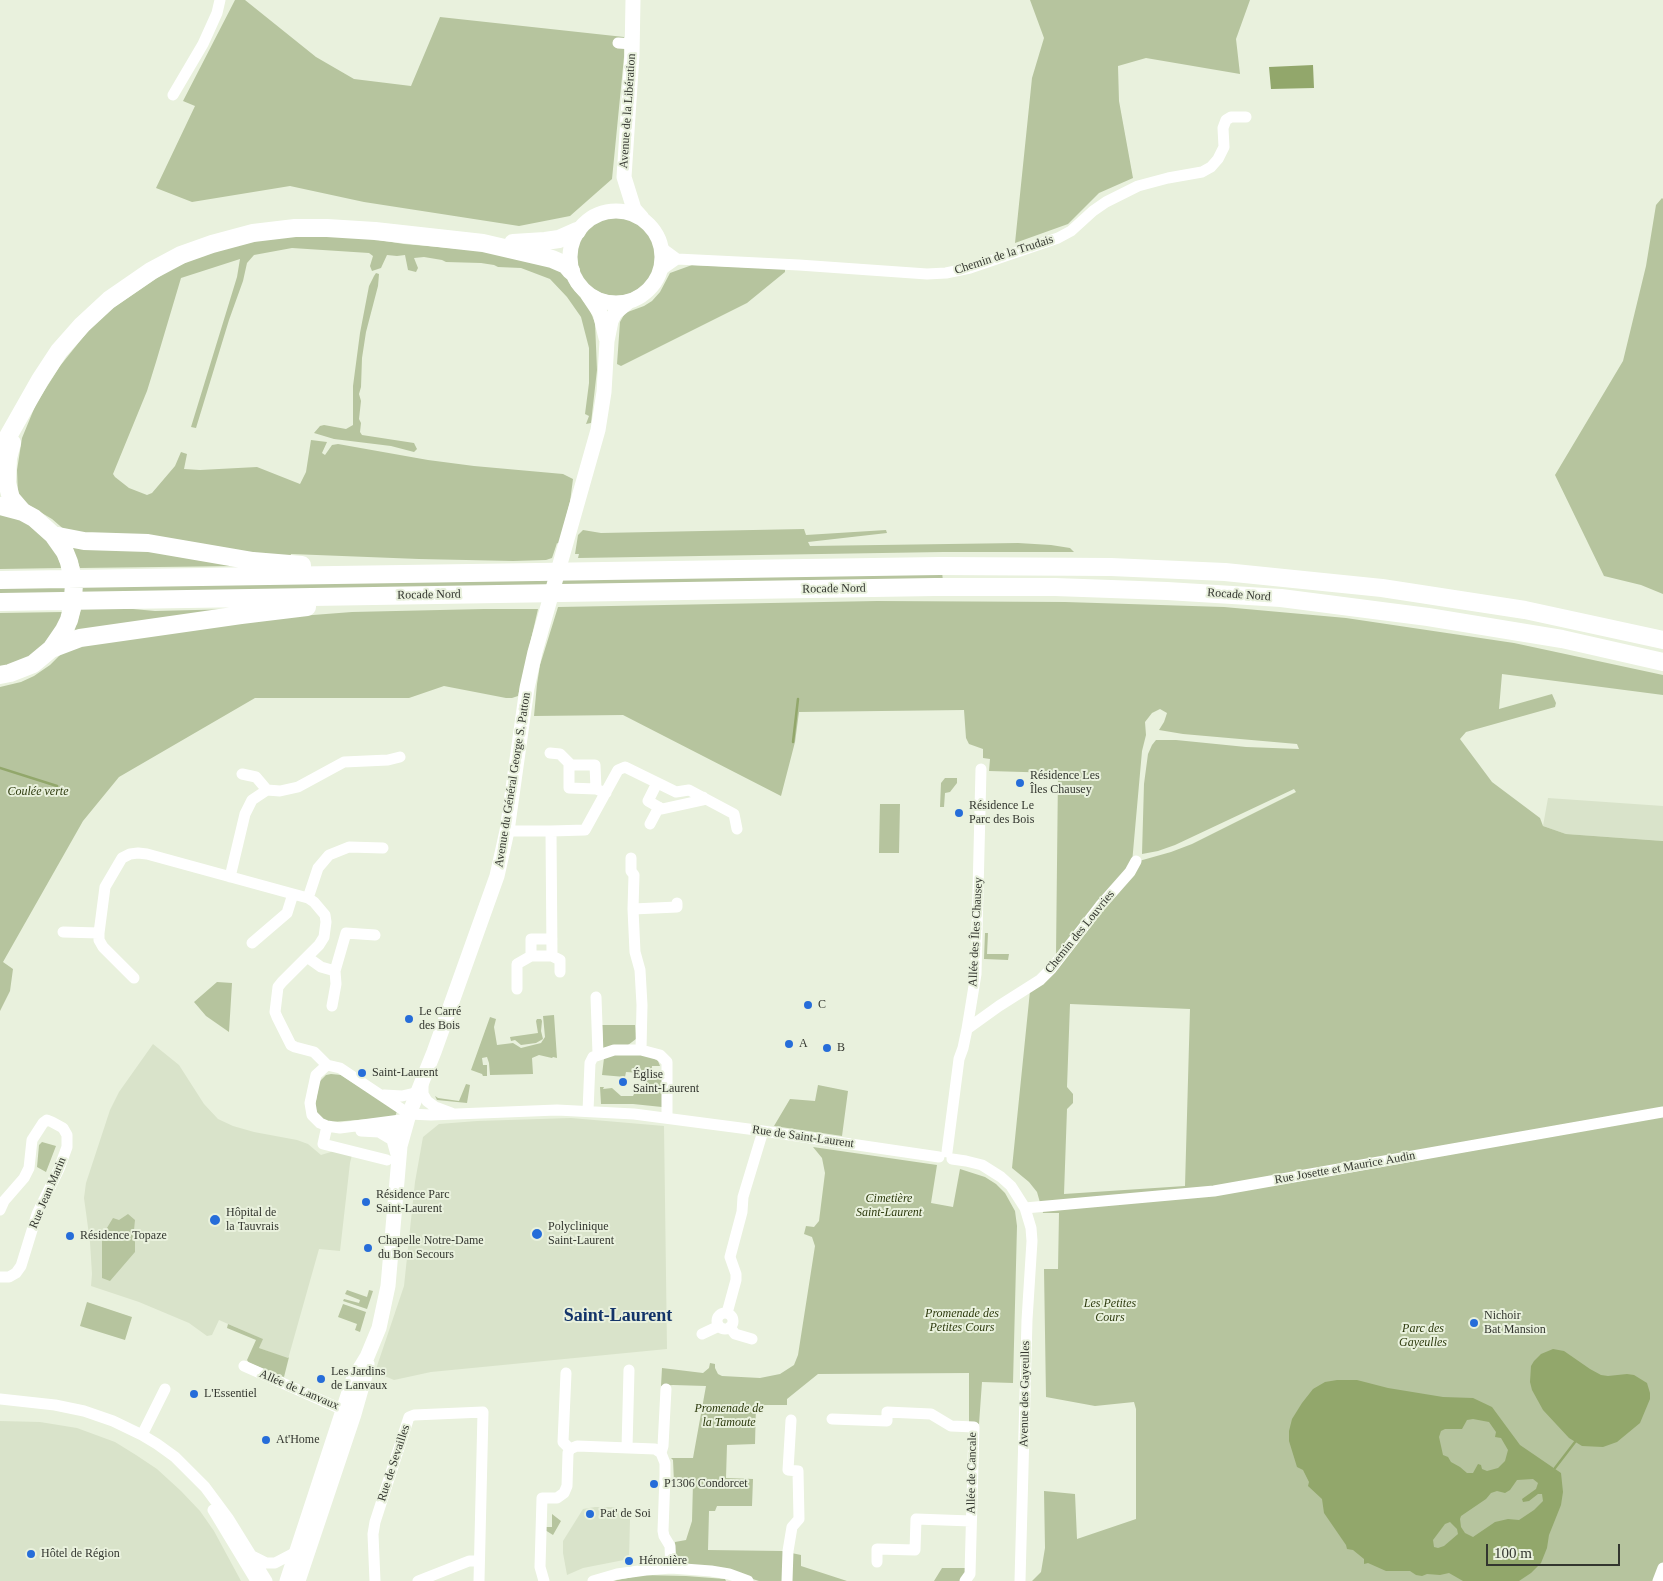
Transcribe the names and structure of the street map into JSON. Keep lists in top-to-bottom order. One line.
{"streets":{"highway":["Rocade Nord"],"main road":["Avenue de la Libération","Avenue du Général George S. Patton"],"street":["Chemin de la Trudais","Allée des Îles Chausey","Chemin des Louvries","Rue de Saint-Laurent","Rue Josette et Maurice Audin","Rue Jean Marin","Allée de Lanvaux","Avenue des Gayeulles","Rue de Sevailles","Allée de Cancale"]},"crossings":[["Avenue de la Libération","Avenue du Général George S. Patton"],["Avenue du Général George S. Patton","Rue de Saint-Laurent"],["Avenue du Général George S. Patton","Allée de Lanvaux"],["Allée des Îles Chausey","Chemin des Louvries"],["Allée des Îles Chausey","Rue de Saint-Laurent"],["Rue de Saint-Laurent","Rue Josette et Maurice Audin"],["Rue de Saint-Laurent","Avenue des Gayeulles"],["Rue Josette et Maurice Audin","Avenue des Gayeulles"]],"districts":["Saint-Laurent"],"parks":["Coulée verte","Cimetière Saint-Laurent","Les Petites Cours","Promenade des Petites Cours","Parc des Gayeulles","Promenade de la Tamoute"],"places":["Résidence Les Îles Chausey","Résidence Le Parc des Bois","C","Le Carré des Bois","A","B","Saint-Laurent","Église Saint-Laurent","Résidence Parc Saint-Laurent","Hôpital de la Tauvrais","Polyclinique Saint-Laurent","Résidence Topaze","Chapelle Notre-Dame du Bon Secours","Nichoir Bat Mansion","Les Jardins de Lanvaux","L'Essentiel","At'Home","P1306 Condorcet","Pat' de Soi","Hôtel de Région","Héronière"],"scale_bar":"100 m"}
